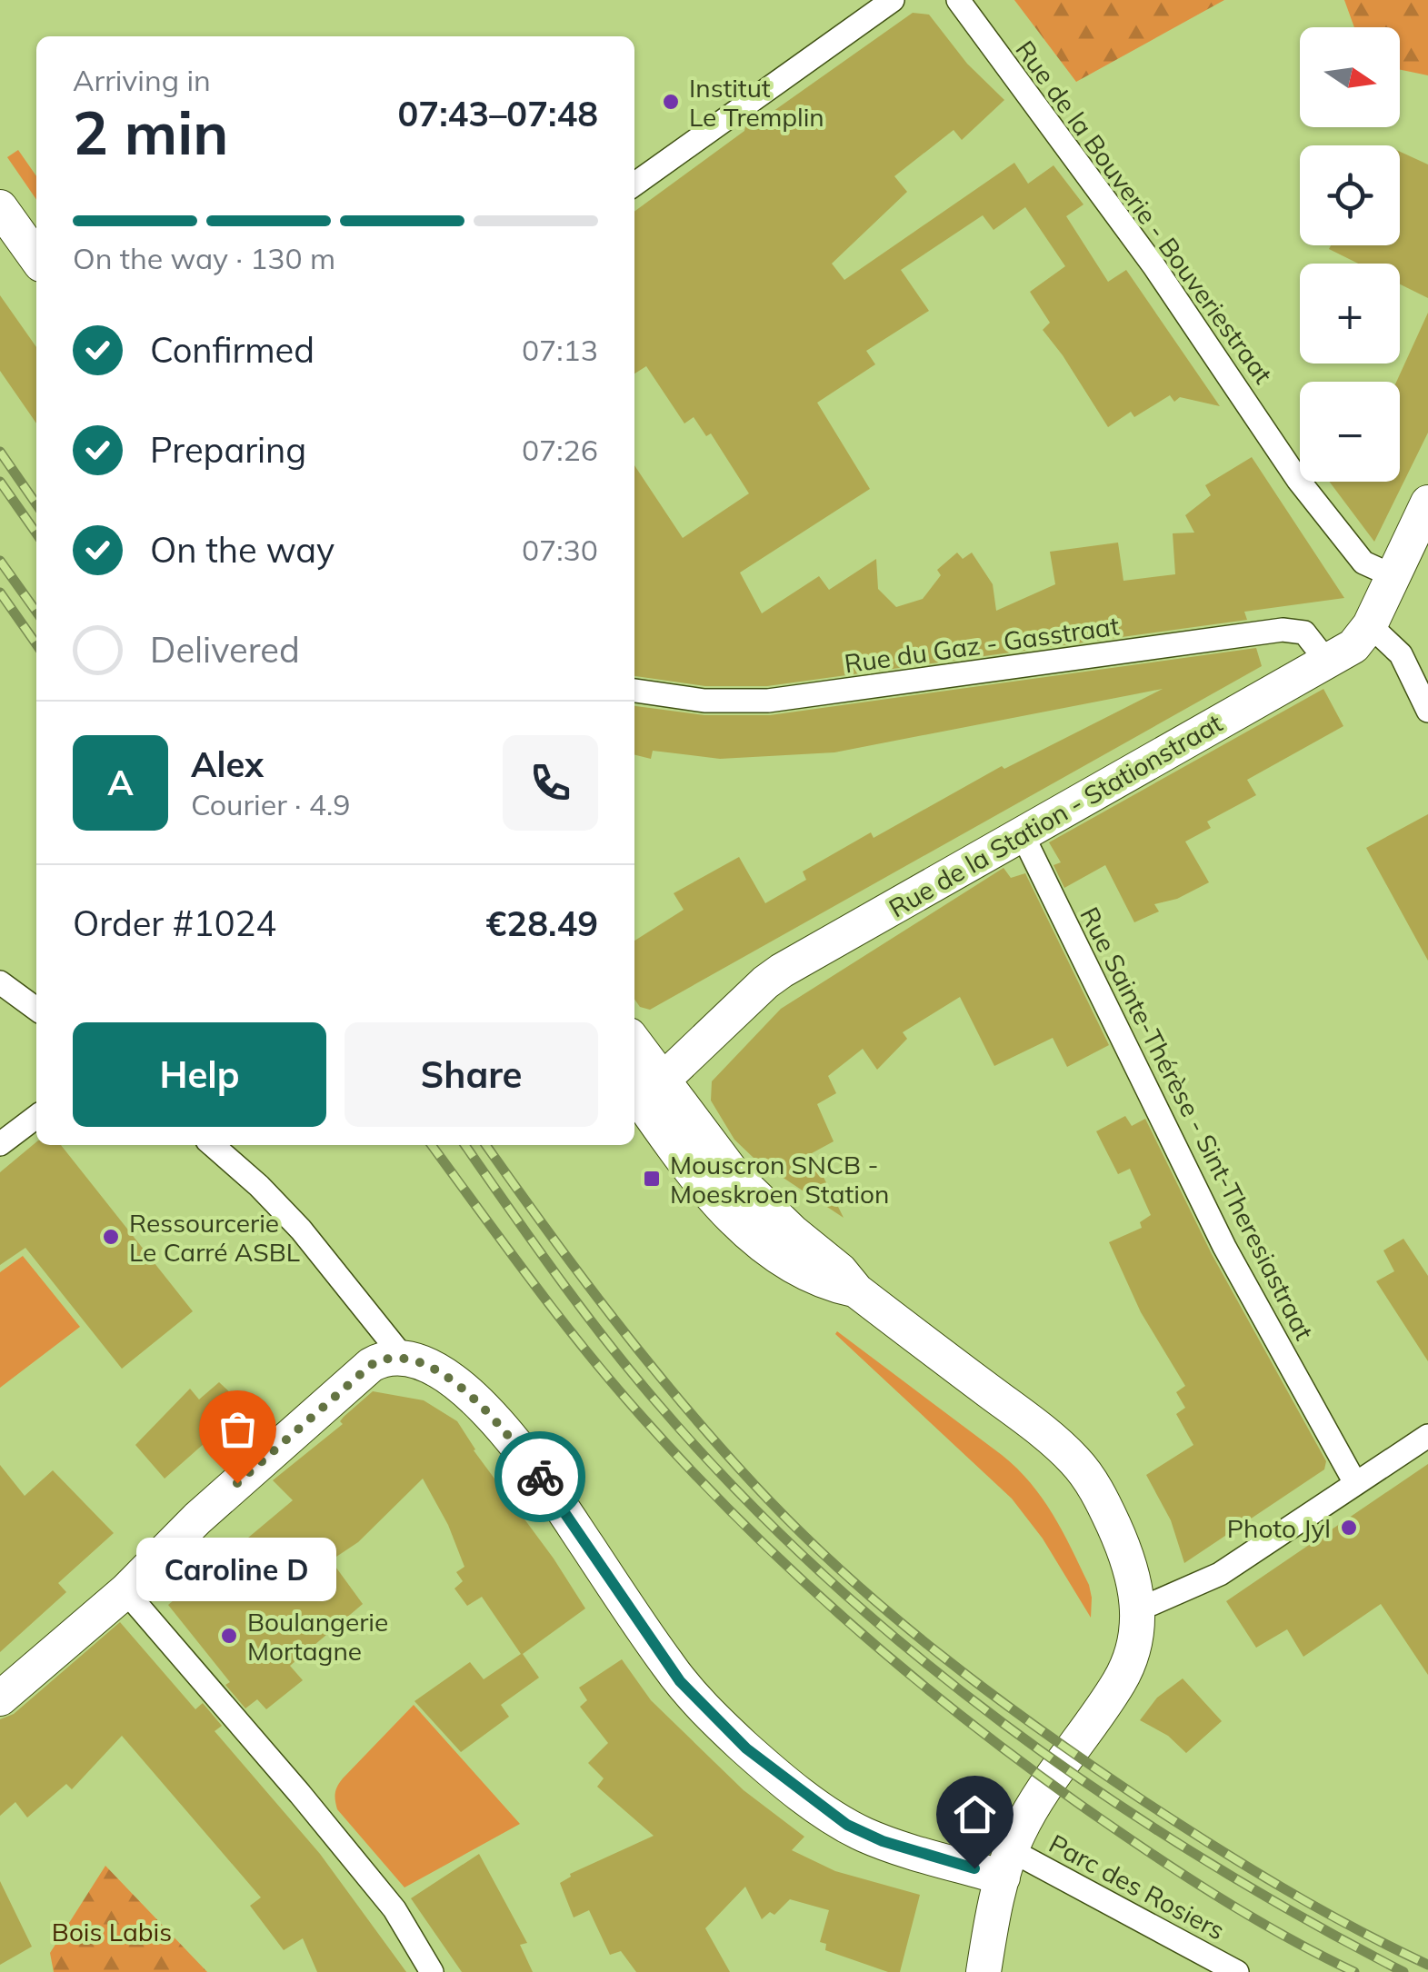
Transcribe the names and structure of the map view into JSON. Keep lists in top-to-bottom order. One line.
{"streets":{"street":["Rue de la Bouverie - Bouveriestraat","Rue du Gaz - Gasstraat","Rue de la Station - Stationstraat","Rue Sainte-Thérèse - Sint-Theresiastraat","Parc des Rosiers"]},"crossings":[["Rue de la Bouverie - Bouveriestraat","Rue de la Station - Stationstraat"],["Rue du Gaz - Gasstraat","Rue de la Station - Stationstraat"],["Rue de la Station - Stationstraat","Rue Sainte-Thérèse - Sint-Theresiastraat"]],"parks":["Bois Labis"],"places":{"other":["Institut Le Tremplin","Ressourcerie Le Carré ASBL","Caroline D","Photo Jyl","Boulangerie Mortagne"],"transit":["Mouscron SNCB - Moeskroen Station"]},"north":"right","page":{"map_buttons":["+","−"],"heading":["2 min","Arriving in","07:43–07:48"],"panel":["Alex","Courier · 4.9","Order #1024","€28.49"],"bar":"On the way · 130 m","list":[["Confirmed","07:13"],["Preparing","07:26"],["On the way","07:30"],"Delivered"],"round":"A","buttons":["Help","Share"],"bubble":"Caroline D"}}
